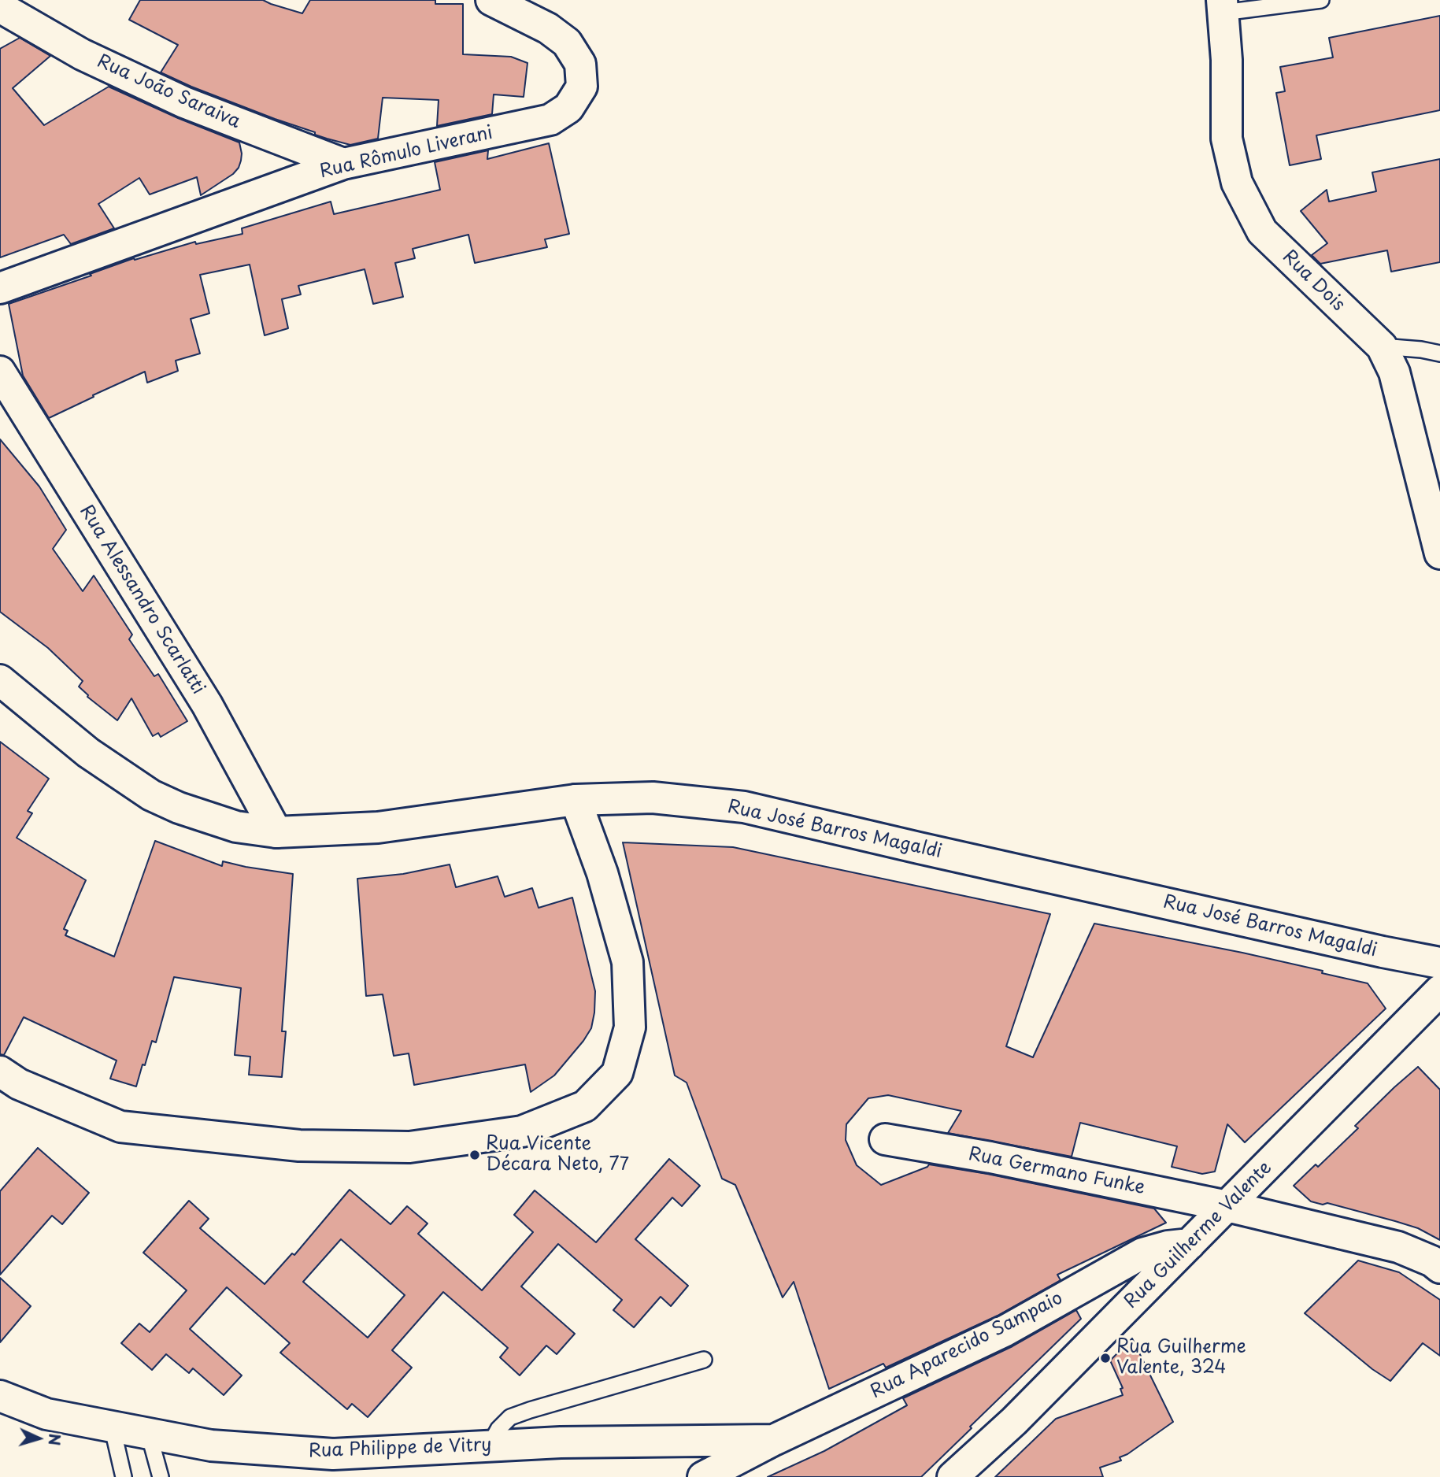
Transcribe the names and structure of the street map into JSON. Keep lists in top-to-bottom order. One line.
{"streets":{"street":["Rua João Saraiva","Rua Rômulo Liverani","Rua Dois","Rua Alessandro Scarlatti","Rua José Barros Magaldi","Rua Germano Funke","Rua Guilherme Valente","Rua Aparecido Sampaio","Rua Philippe de Vitry"]},"crossings":[["Rua João Saraiva","Rua Rômulo Liverani"],["Rua Alessandro Scarlatti","Rua José Barros Magaldi"],["Rua Germano Funke","Rua Guilherme Valente"],["Rua Guilherme Valente","Rua Aparecido Sampaio"],["Rua Aparecido Sampaio","Rua Philippe de Vitry"]],"places":["Rua Vicente Décara Neto, 77","Rua Guilherme Valente, 324"],"north":"right"}
